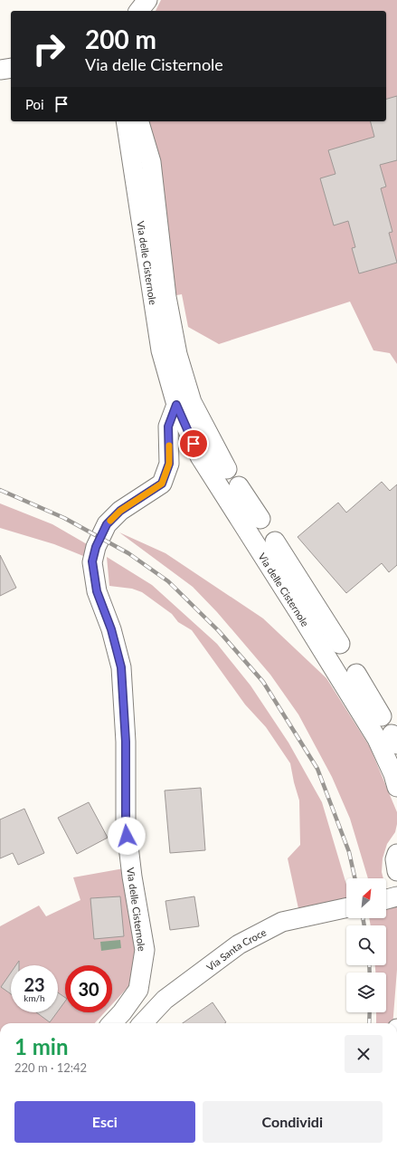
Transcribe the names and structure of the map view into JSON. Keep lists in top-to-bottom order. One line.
{"streets":{"street":["Via delle Cisternole","Via Santa Croce"]},"north":"top right","page":{"turn":["200 m","Via delle Cisternole"],"then":"Poi","speed":"23 km/h","limit":"30","heading":["1 min","220 m · 12:42"],"buttons":["Esci","Condividi"]}}
